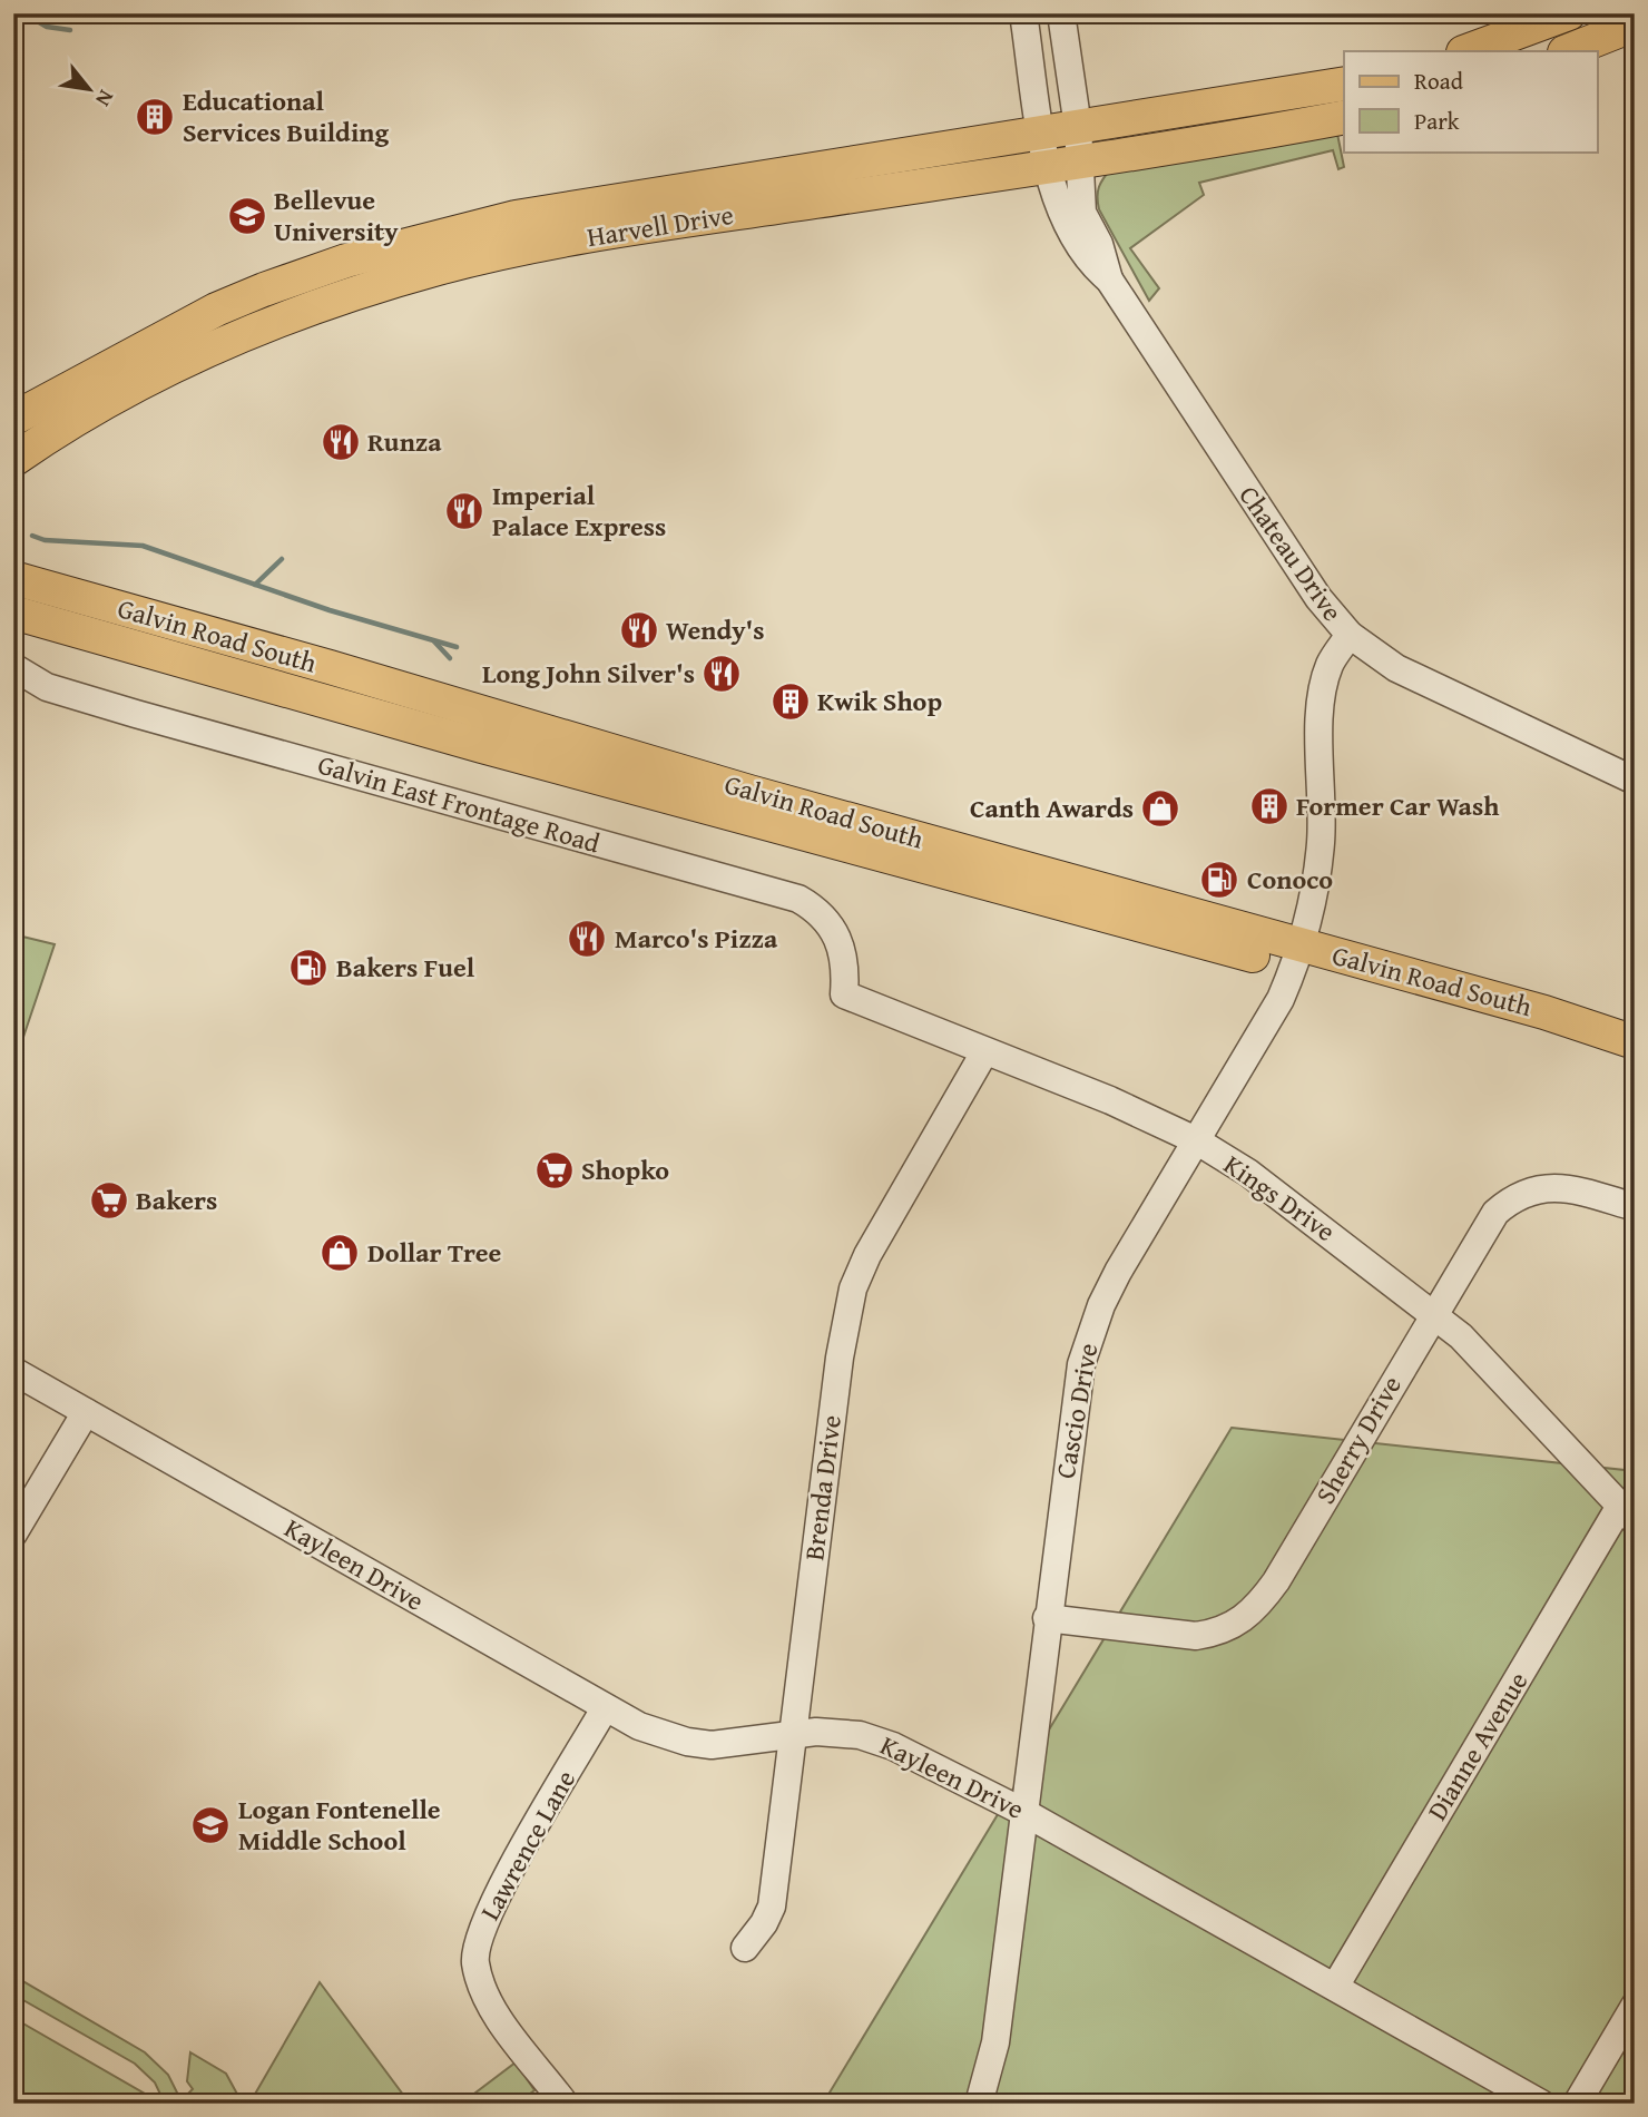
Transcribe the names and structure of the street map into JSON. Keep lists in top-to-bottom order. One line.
{"streets":{"main road":["Harvell Drive","Galvin Road South"],"street":["Chateau Drive","Galvin East Frontage Road","Kings Drive","Cascio Drive","Sherry Drive","Brenda Drive","Kayleen Drive","Dianne Avenue","Lawrence Lane"]},"crossings":[["Harvell Drive","Chateau Drive"],["Chateau Drive","Cascio Drive"],["Galvin Road South","Cascio Drive"],["Galvin East Frontage Road","Kings Drive"],["Kings Drive","Cascio Drive"],["Kings Drive","Sherry Drive"],["Kings Drive","Brenda Drive"],["Kings Drive","Dianne Avenue"],["Cascio Drive","Sherry Drive"],["Cascio Drive","Kayleen Drive"],["Brenda Drive","Kayleen Drive"],["Kayleen Drive","Dianne Avenue"],["Kayleen Drive","Lawrence Lane"]],"places":{"building":["Educational Services Building","Kwik Shop","Former Car Wash"],"school or university":["Bellevue University","Logan Fontenelle Middle School"],"restaurant":["Runza","Imperial Palace Express","Wendy's","Long John Silver's","Marco's Pizza"],"shop":["Canth Awards","Dollar Tree"],"fuel station":["Conoco","Bakers Fuel"],"supermarket":["Shopko","Bakers"]},"legend":["Road","Park"],"north":"bottom right"}
